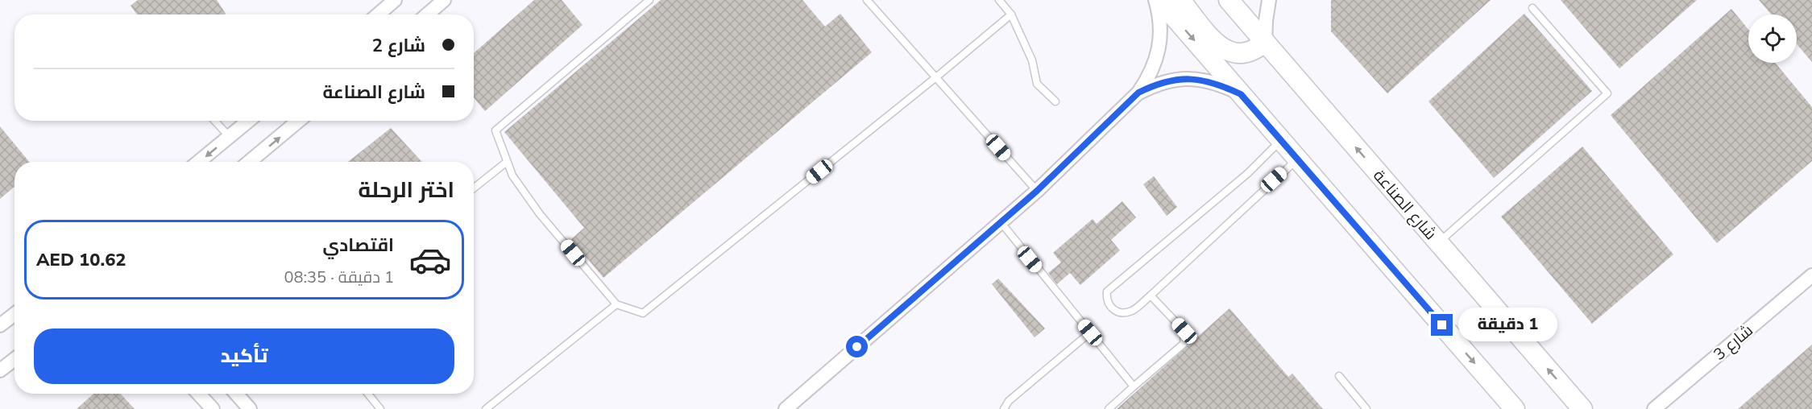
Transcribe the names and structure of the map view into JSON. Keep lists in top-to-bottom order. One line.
{"streets":{"street":["شارع الصناعة","شارع 3"]},"page":{"banner":["شارع 2","شارع الصناعة"],"heading":"اختر الرحلة","list":[{"name":"اقتصادي","note":"1 دقيقة · 08:35","value":"AED 10.62"}],"bubble":"1 دقيقة","buttons":"تأكيد"}}
